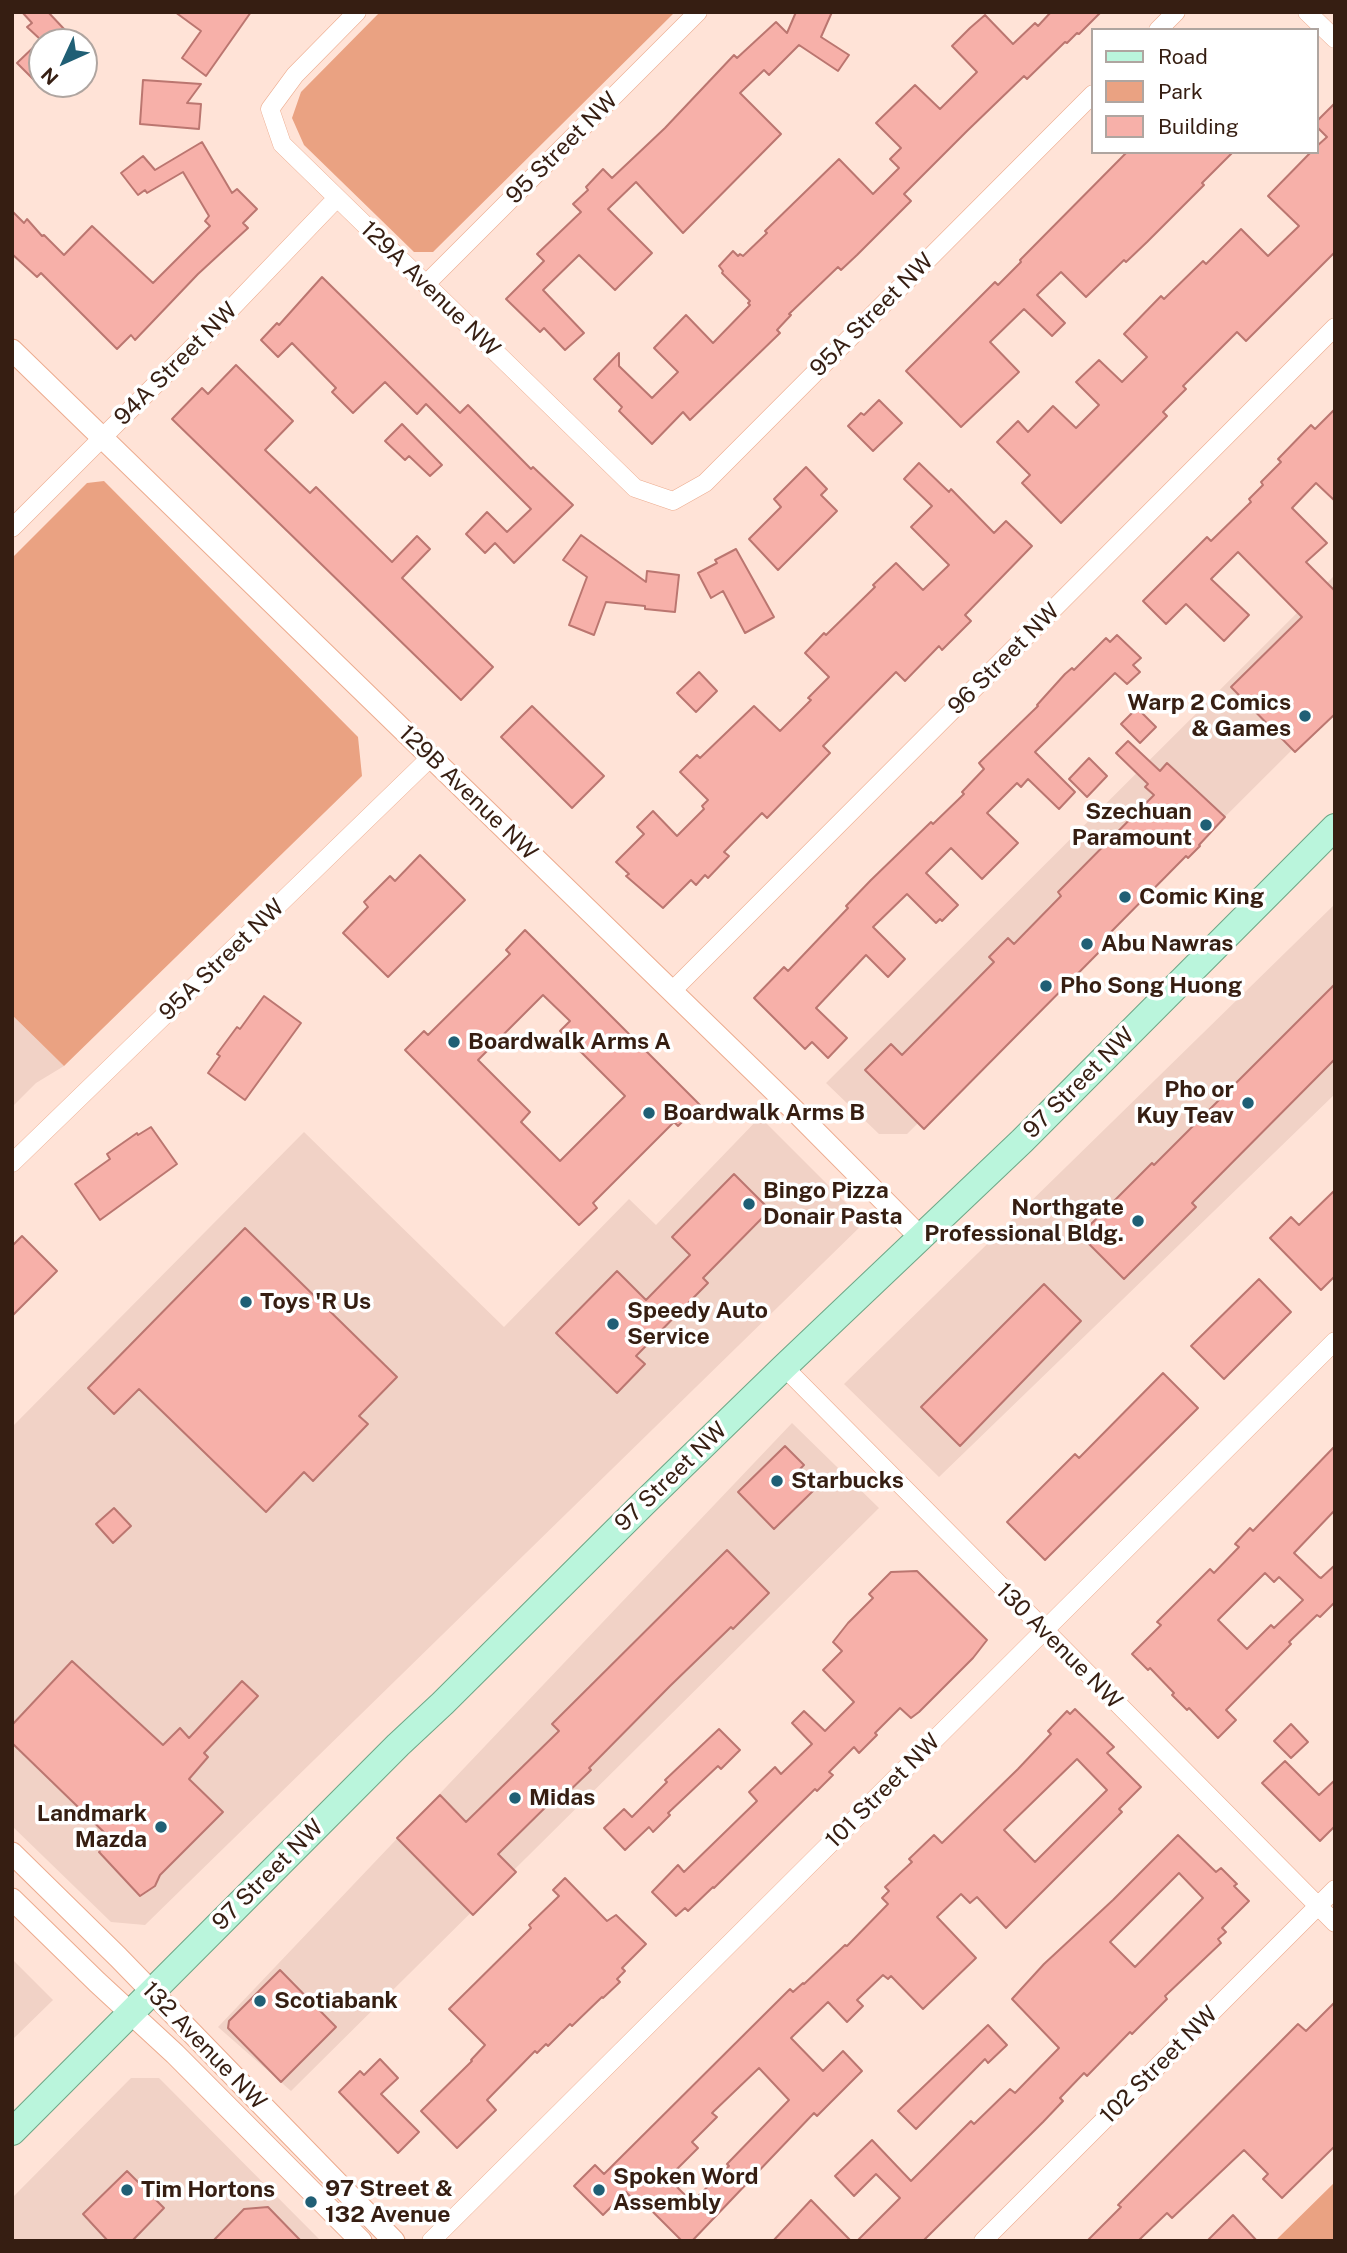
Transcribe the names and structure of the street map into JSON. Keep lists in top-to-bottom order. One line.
{"streets":{"main road":["97 Street NW"],"street":["95 Street NW","129A Avenue NW","95A Street NW","94A Street NW","96 Street NW","129B Avenue NW","130 Avenue NW","101 Street NW","132 Avenue NW","102 Street NW"]},"crossings":[["95 Street NW","129A Avenue NW"],["129A Avenue NW","95A Street NW"],["129A Avenue NW","94A Street NW"],["95A Street NW","129B Avenue NW"],["94A Street NW","129B Avenue NW"],["96 Street NW","129B Avenue NW"],["129B Avenue NW","97 Street NW"],["97 Street NW","130 Avenue NW"],["97 Street NW","132 Avenue NW"],["130 Avenue NW","101 Street NW"],["130 Avenue NW","102 Street NW"]],"places":["Warp 2 Comics & Games","Szechuan Paramount","Comic King","Abu Nawras","Pho Song Huong","Boardwalk Arms A","Pho or Kuy Teav","Boardwalk Arms B","Bingo Pizza Donair Pasta","Northgate Professional Bldg.","Toys 'R Us","Speedy Auto Service","Starbucks","Midas","Landmark Mazda","Scotiabank","Tim Hortons","Spoken Word Assembly","97 Street & 132 Avenue"],"legend":["Road","Park","Building"],"north":"bottom left"}
